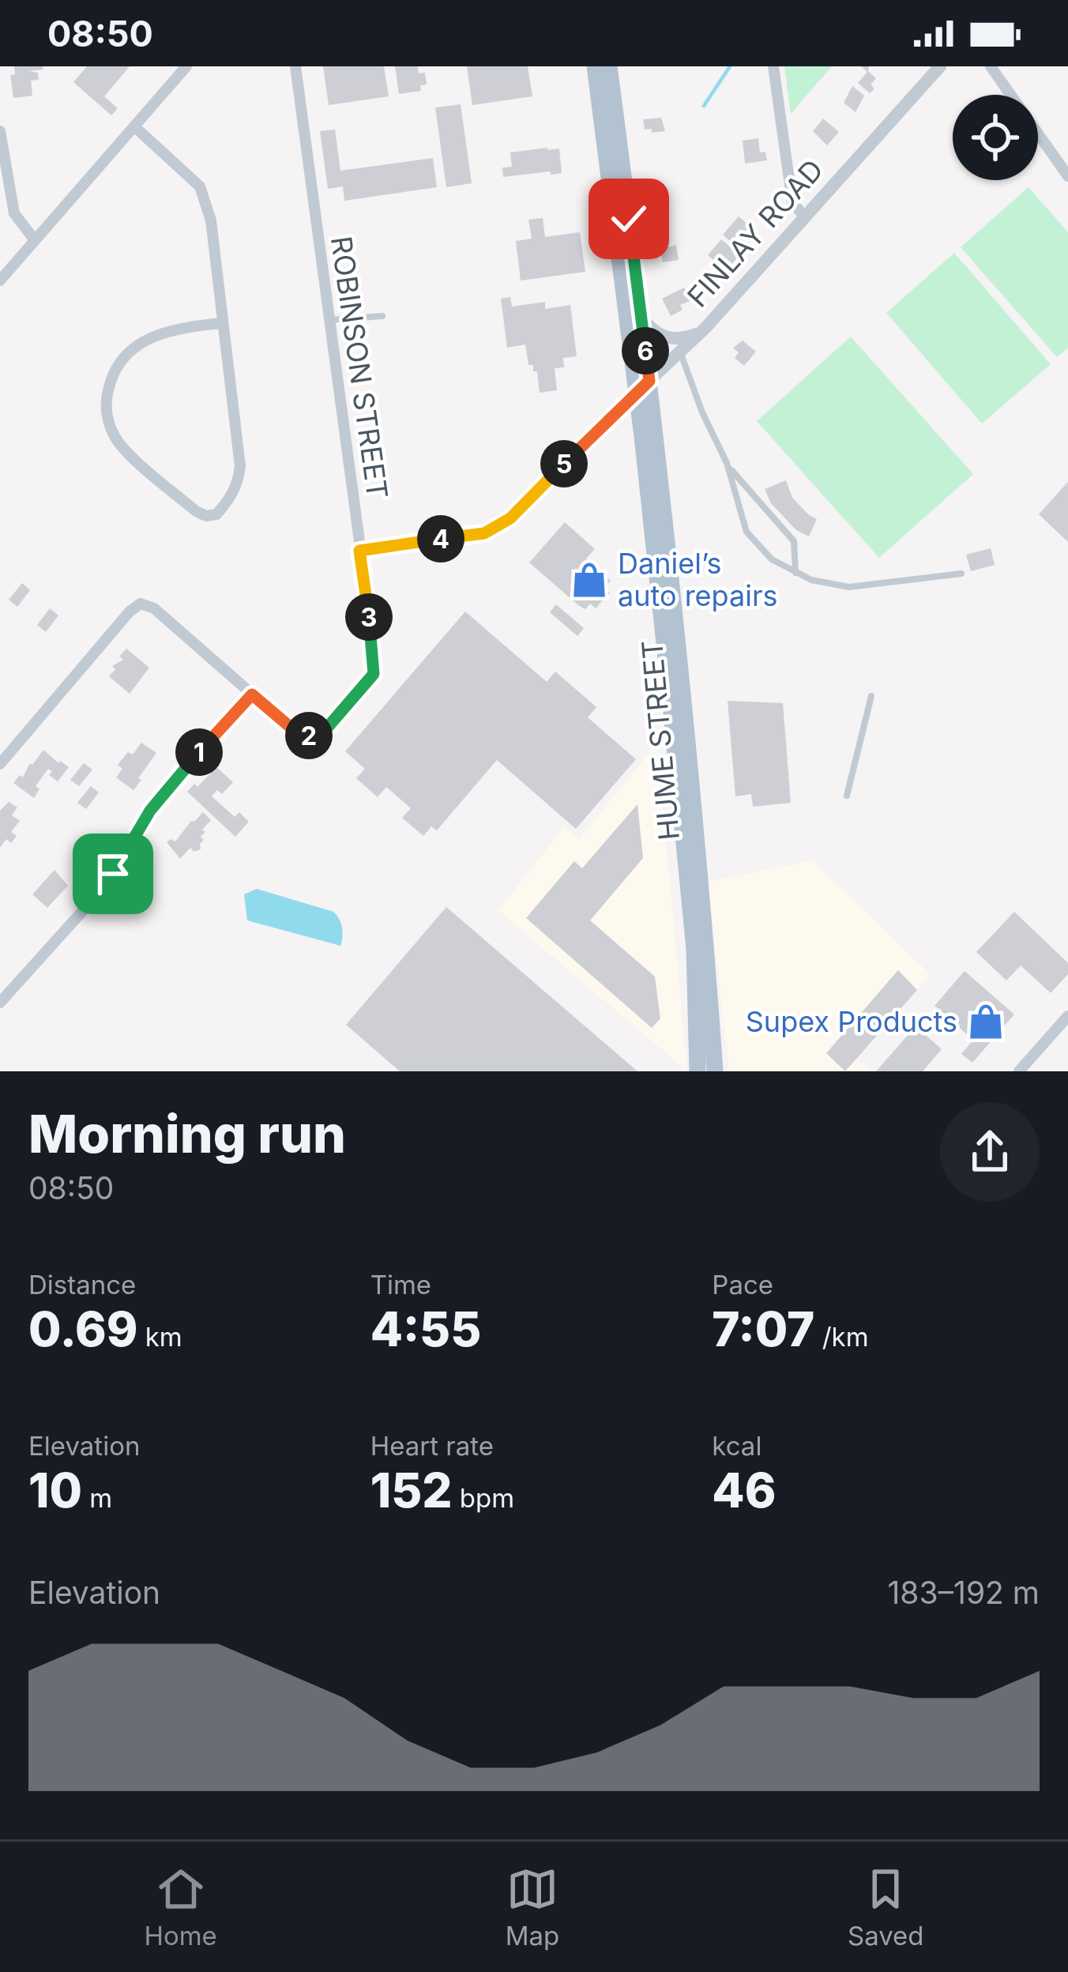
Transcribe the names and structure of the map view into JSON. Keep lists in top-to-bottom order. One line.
{"streets":{"main road":["HUME STREET"],"street":["FINLAY ROAD","ROBINSON STREET"]},"crossings":[["FINLAY ROAD","ROBINSON STREET"],["FINLAY ROAD","HUME STREET"]],"places":{"shop":["Daniel’s auto repairs","Supex Products"]},"page":{"status":"08:50","pins":["6","5","4","3","2","1"],"heading":["Morning run","08:50"],"stats":[["Distance","0.69 km"],["Time","4:55"],["Pace","7:07 /km"],["Elevation","10 m"],["Heart rate","152 bpm"],["kcal","46"]],"chart":["Elevation","183–192 m"],"tabs":["Home","Map","Saved"]}}
